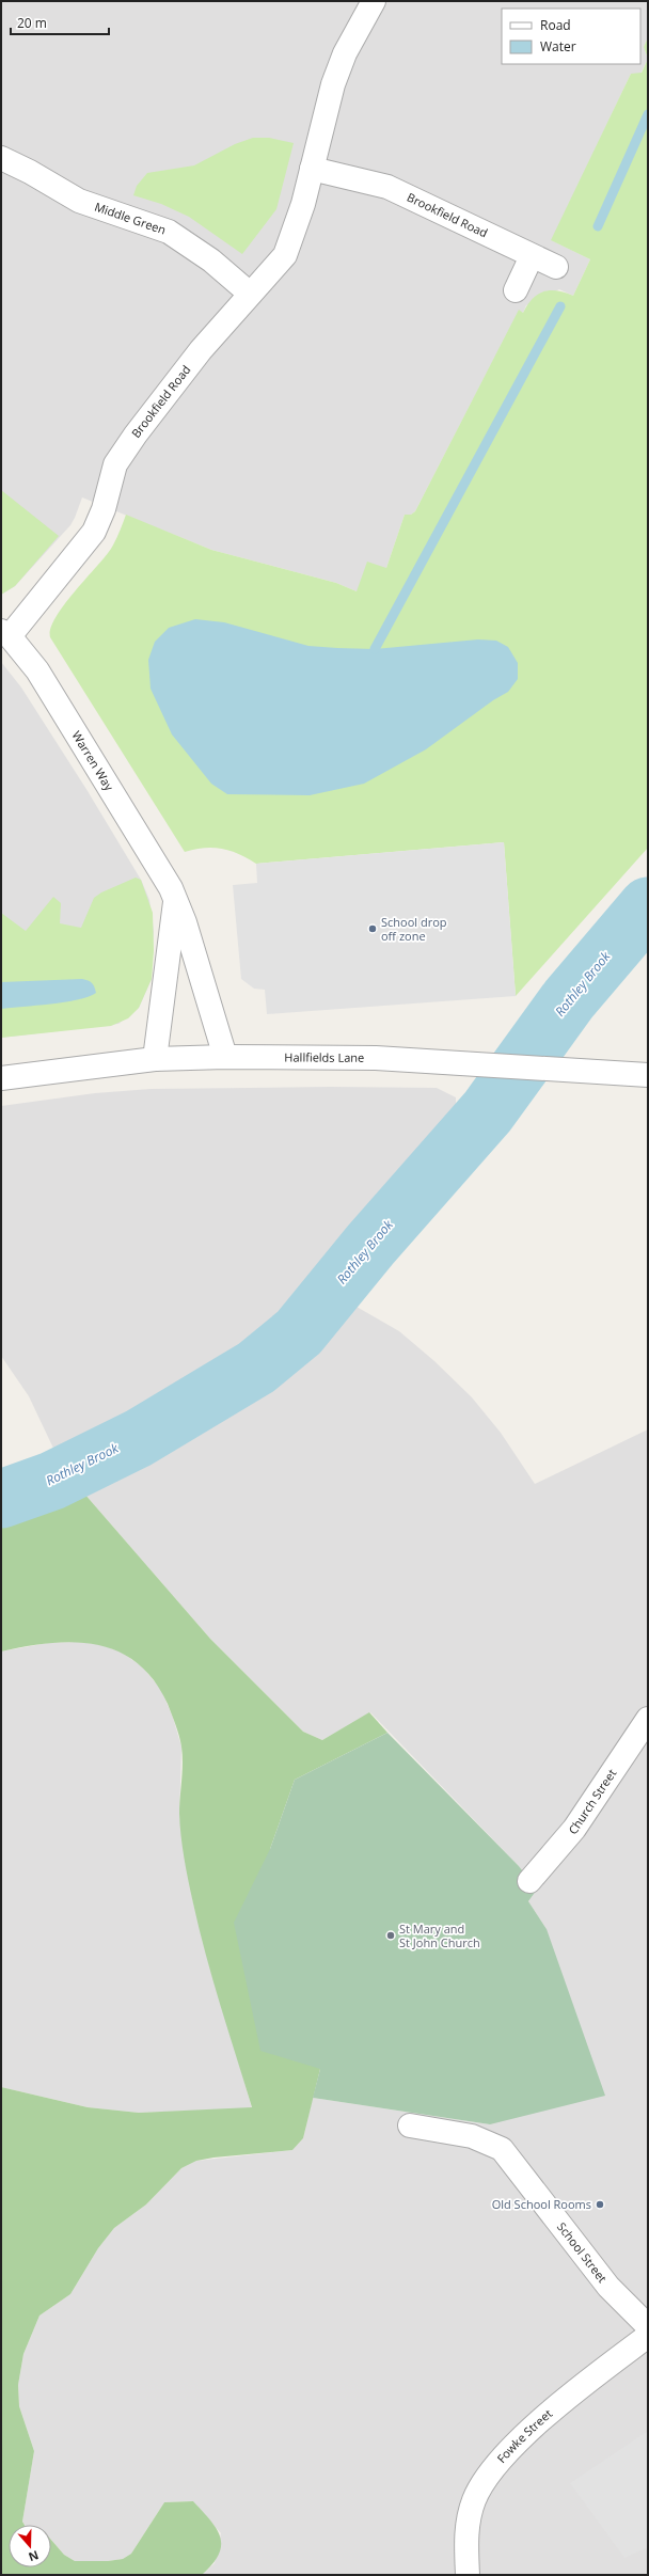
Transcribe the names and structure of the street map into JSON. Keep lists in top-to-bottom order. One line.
{"streets":{"street":["Brookfield Road","Middle Green","Warren Way","Hallfields Lane","Church Street","School Street","Fowke Street"]},"crossings":[["Brookfield Road","Middle Green"],["Brookfield Road","Warren Way"],["Warren Way","Hallfields Lane"]],"water":["Rothley Brook"],"places":["School drop off zone","St Mary and St John Church","Old School Rooms"],"legend":["Road","Water"],"scale_bar":"20 m","north":"bottom"}
